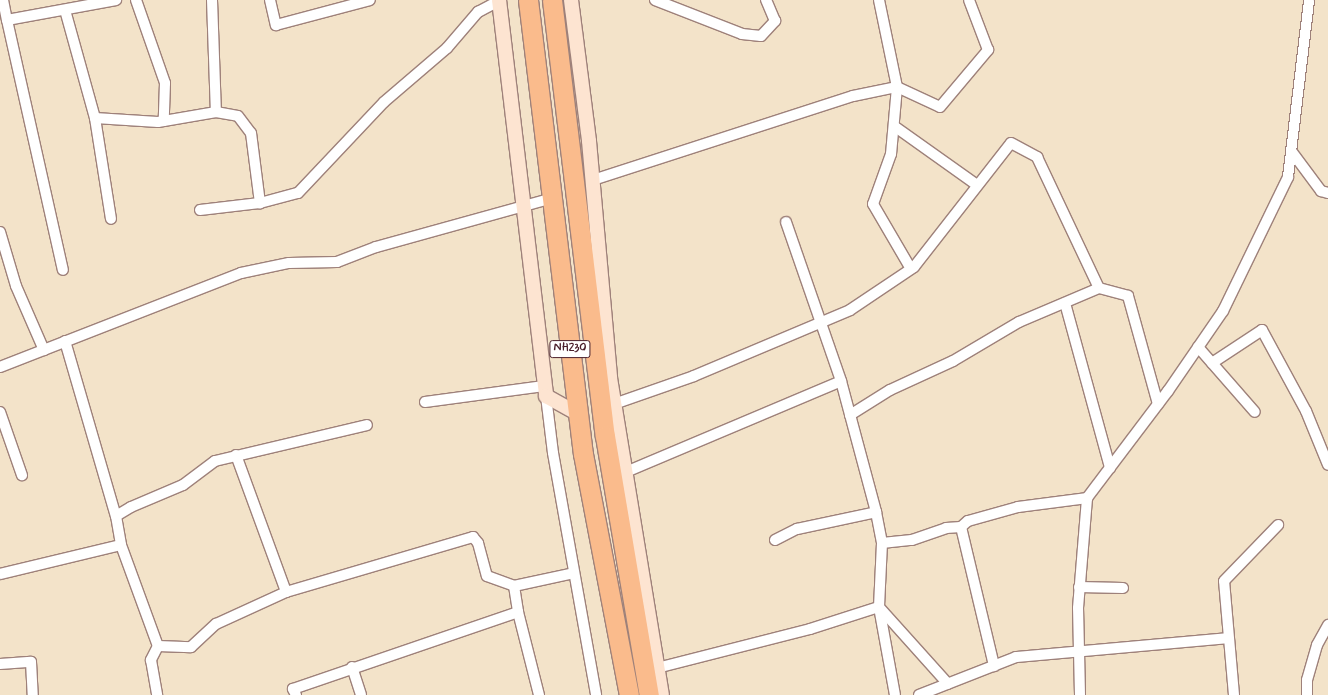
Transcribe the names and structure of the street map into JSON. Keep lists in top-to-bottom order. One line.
{"streets":{"highway":["NH230"]}}
